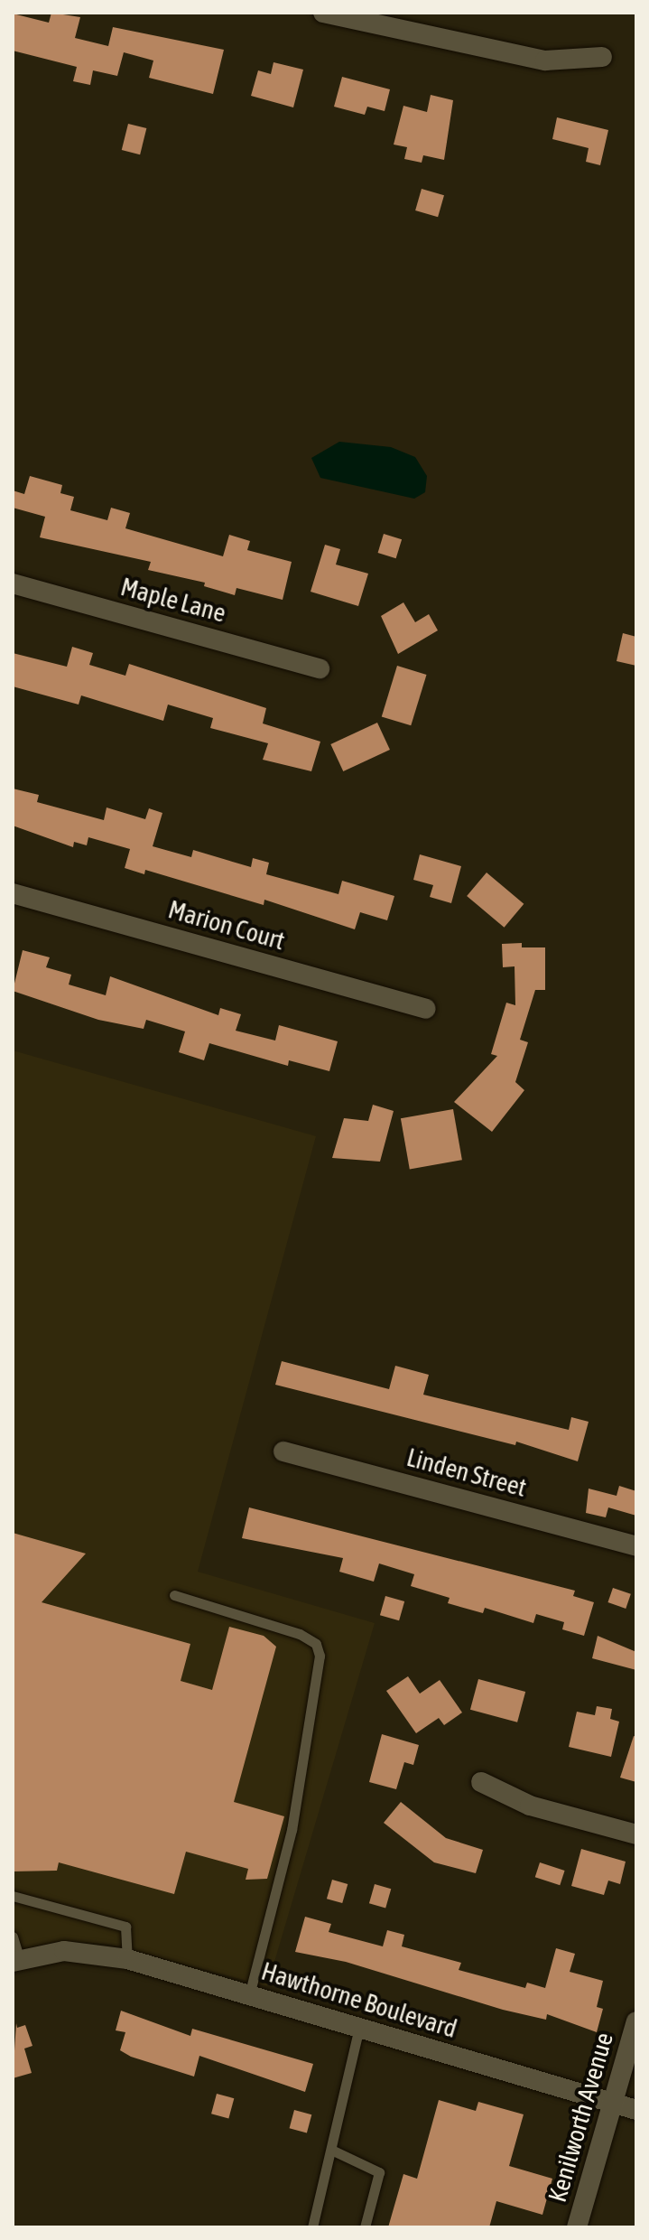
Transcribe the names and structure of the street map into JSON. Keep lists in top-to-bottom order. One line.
{"streets":{"street":["Maple Lane","Marion Court","Linden Street","Hawthorne Boulevard","Kenilworth Avenue"]},"crossings":[["Hawthorne Boulevard","Kenilworth Avenue"]]}
